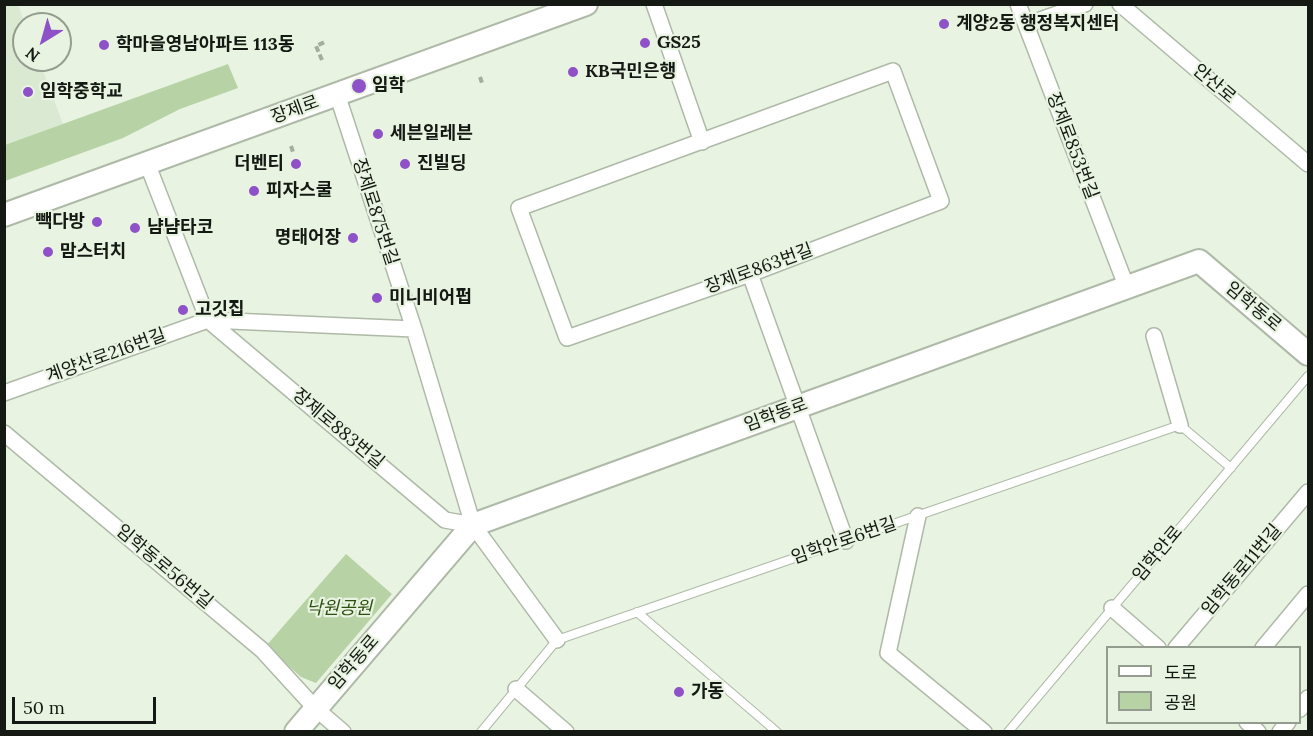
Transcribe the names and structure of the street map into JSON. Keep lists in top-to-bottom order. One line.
{"streets":{"street":["안산로","장제로","장제로853번길","장제로875번길","장제로863번길","임학동로","계양산로216번길","장제로883번길","임학동로56번길","임학동로11번길"],"lane":["임학안로6번길","임학안로"]},"crossings":[["장제로","장제로875번길"],["장제로","장제로883번길"],["장제로853번길","임학동로"],["장제로875번길","임학동로"],["장제로875번길","장제로883번길"],["장제로875번길","임학안로6번길"],["임학동로","장제로883번길"],["임학동로","임학동로56번길"],["계양산로216번길","장제로883번길"]],"parks":["낙원공원"],"places":["계양2동 행정복지센터","GS25","학마을영남아파트 113동","KB국민은행","임학","임학중학교","세븐일레븐","더벤티","진빌딩","피자스쿨","빽다방","냠냠타코","명태어장","맘스터치","미니비어펍","고깃집","가동"],"legend":["도로","공원"],"scale_bar":"50 m","north":"bottom left"}
